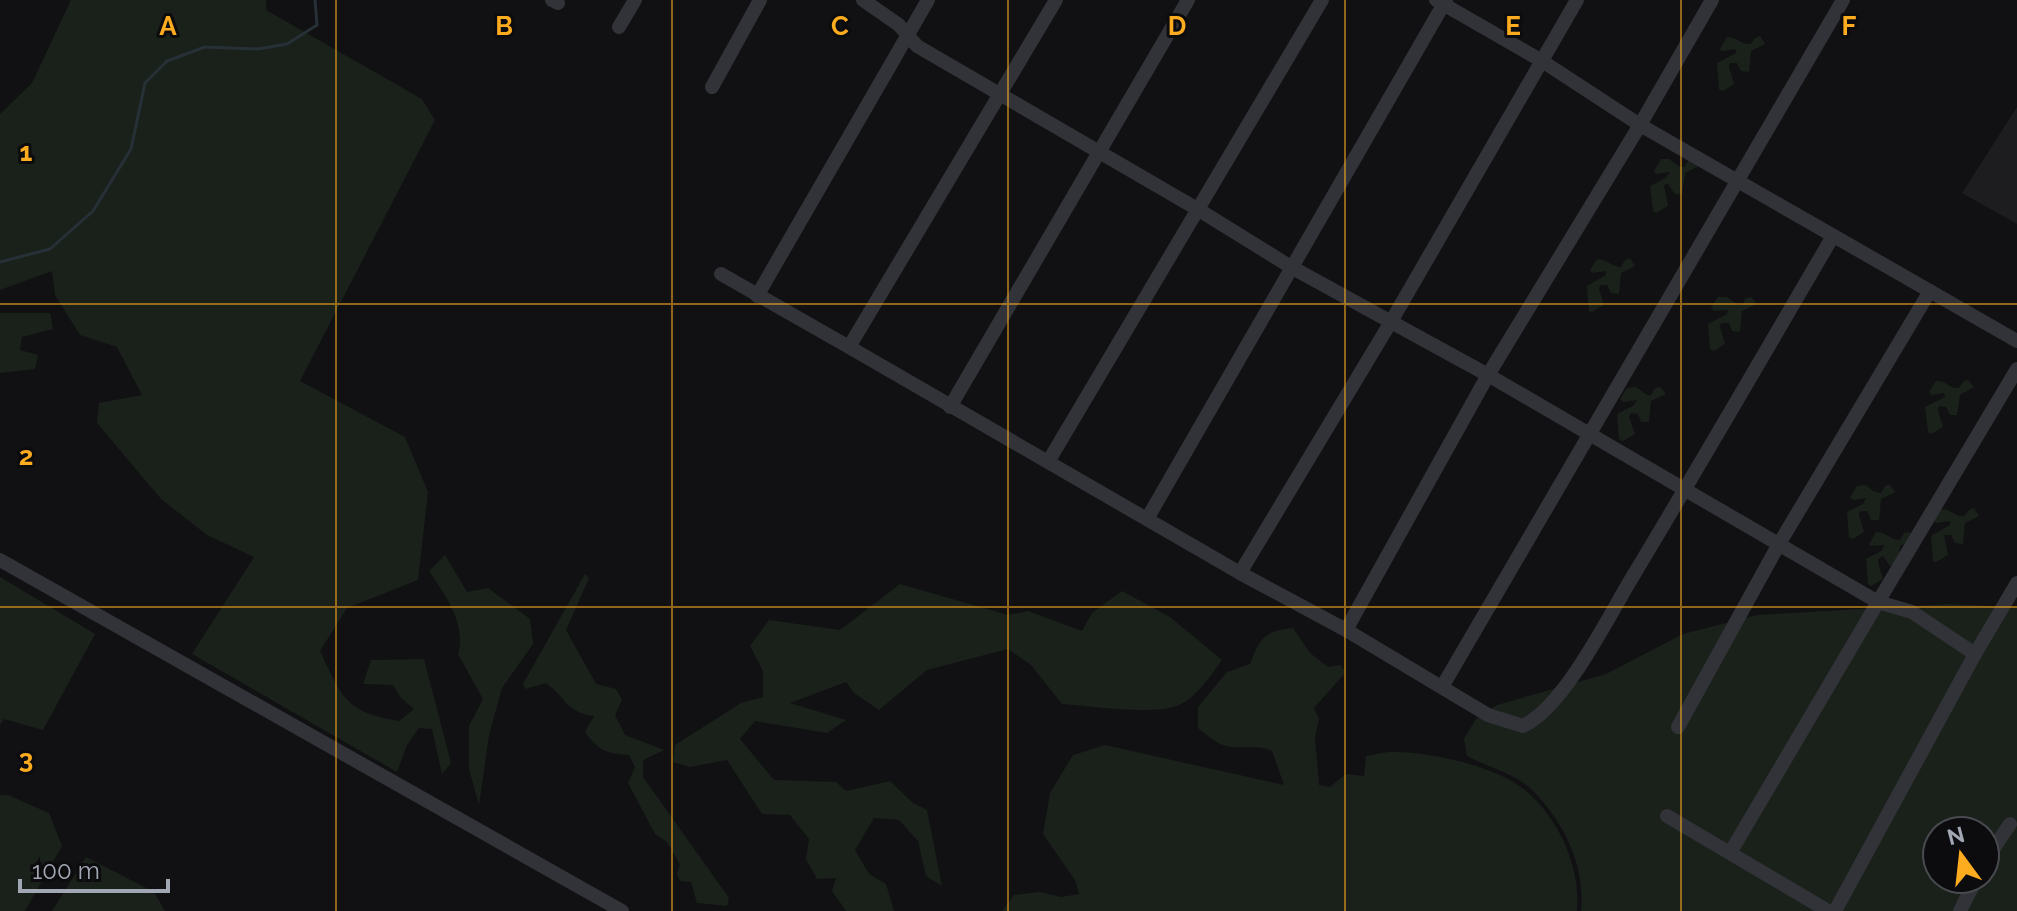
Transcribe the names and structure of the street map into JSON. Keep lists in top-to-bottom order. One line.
{"scale_bar":"100 m","north":"top","grid":{"columns":["A","B","C","D","E","F"],"rows":["1","2","3"]}}
